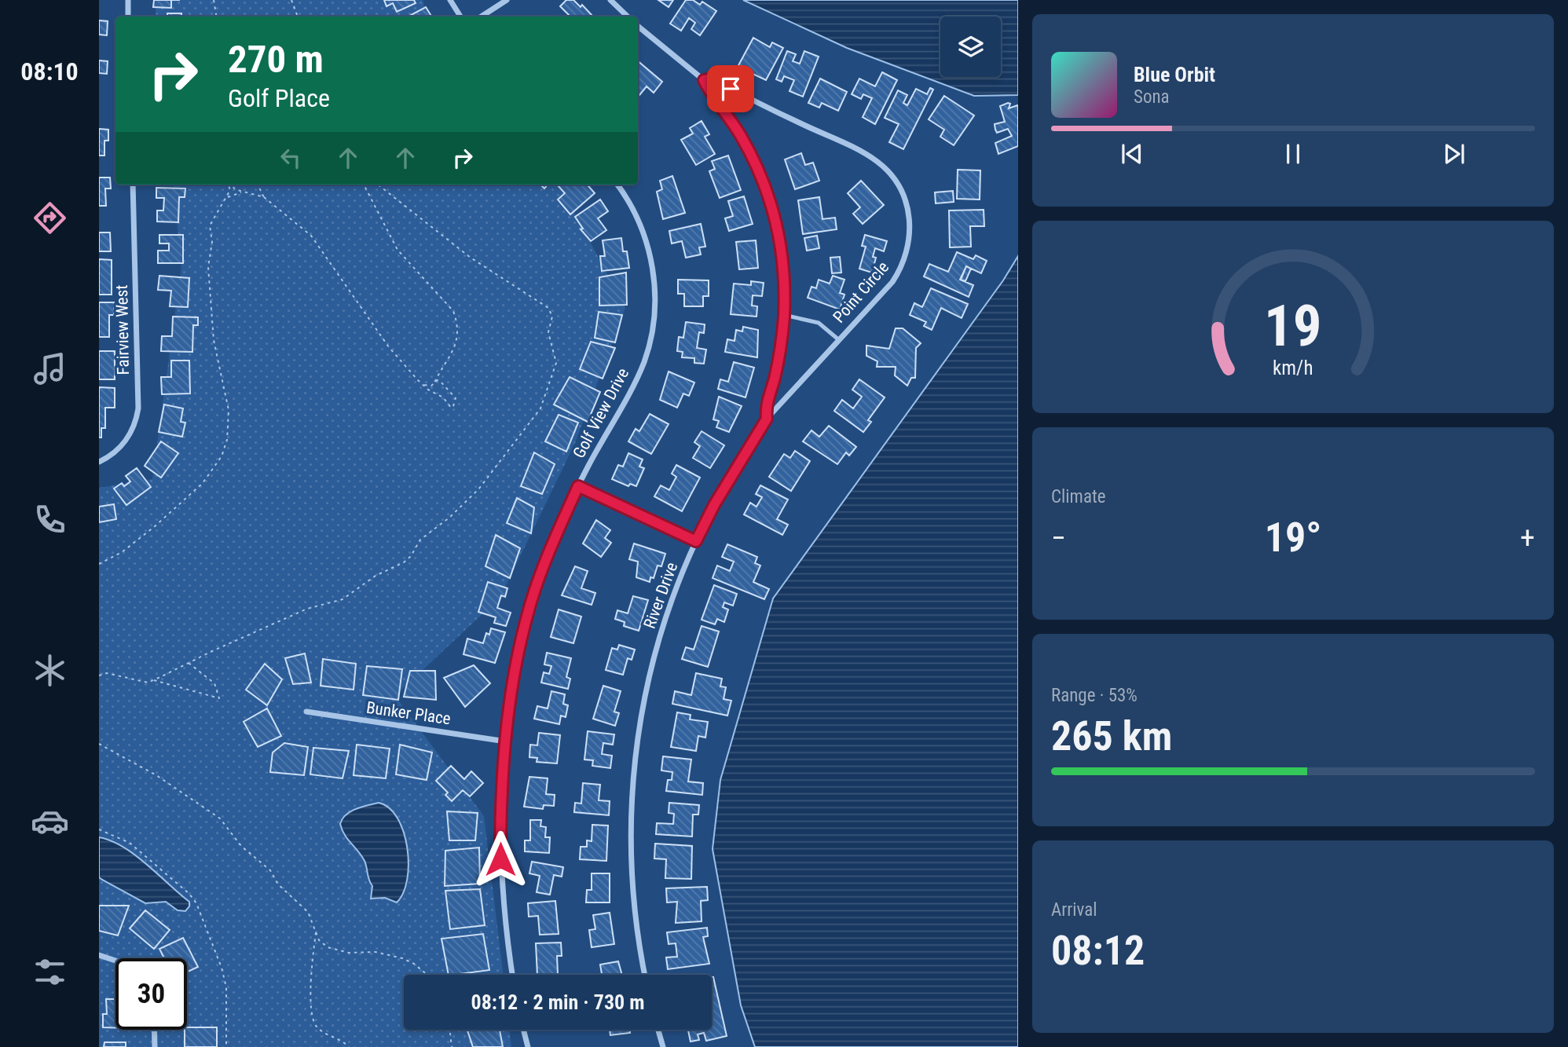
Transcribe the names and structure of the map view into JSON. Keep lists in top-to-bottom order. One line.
{"streets":{"street":["Point Circle","Fairview West","Golf View Drive","River Drive","Bunker Place"]},"crossings":[["Point Circle","River Drive"],["Golf View Drive","Bunker Place"]],"page":{"tabs":"08:10","turn":["270 m","Golf Place"],"song":["Blue Orbit","Sona"],"tile":["Climate",["Range · 53%","265 km"],["Arrival","08:12"]],"heat":["−","19°","+"],"limit":"30","trip":"08:12 · 2 min · 730 m","gauge":["19","km/h"]}}
